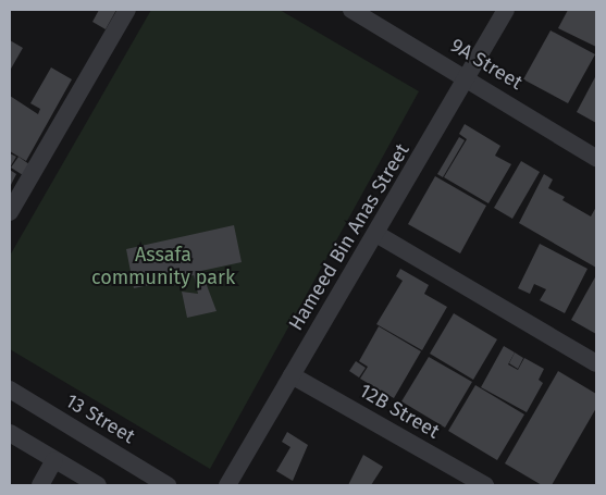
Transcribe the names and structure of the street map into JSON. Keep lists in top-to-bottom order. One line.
{"streets":{"street":["9A Street","Hameed Bin Anas Street","12B Street","13 Street"]},"crossings":[["9A Street","Hameed Bin Anas Street"],["Hameed Bin Anas Street","12B Street"]],"parks":["Assafa community park"]}
